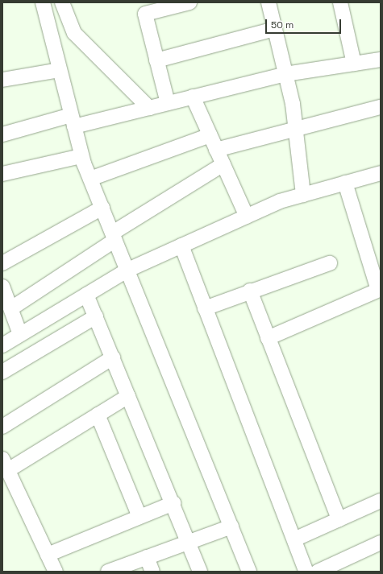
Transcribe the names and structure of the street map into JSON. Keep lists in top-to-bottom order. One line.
{"scale_bar":"50 m"}
